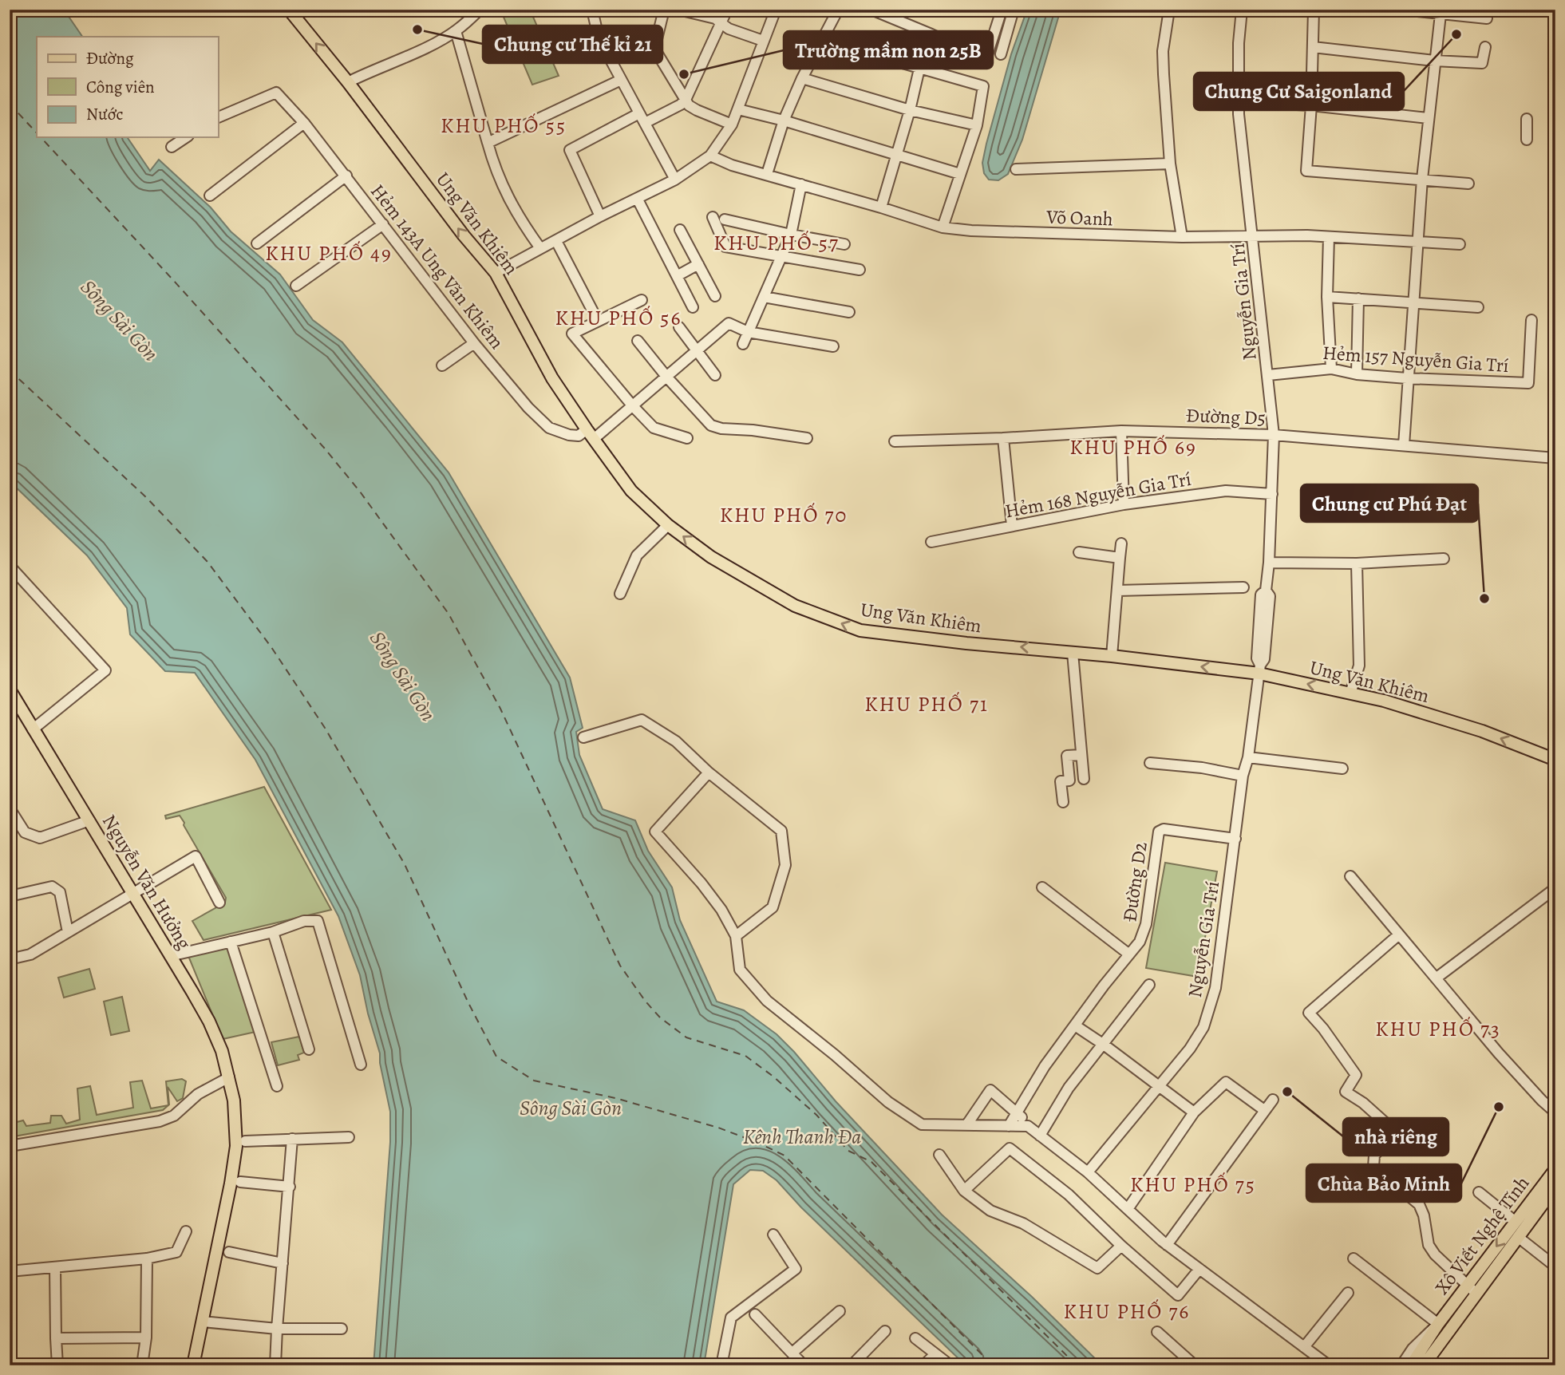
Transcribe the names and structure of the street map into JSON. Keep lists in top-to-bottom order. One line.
{"streets":{"main road":["Ung Văn Khiêm","Nguyễn Văn Hưởng","Xô Viết Nghệ Tĩnh"],"street":["Võ Oanh","Hẻm 143A Ung Văn Khiêm","Nguyễn Gia Trí","Hẻm 157 Nguyễn Gia Trí","Đường D5","Hẻm 168 Nguyễn Gia Trí","Đường D2"]},"crossings":[["Võ Oanh","Nguyễn Gia Trí"],["Ung Văn Khiêm","Hẻm 143A Ung Văn Khiêm"],["Ung Văn Khiêm","Nguyễn Gia Trí"],["Nguyễn Gia Trí","Hẻm 157 Nguyễn Gia Trí"],["Nguyễn Gia Trí","Đường D5"],["Nguyễn Gia Trí","Hẻm 168 Nguyễn Gia Trí"],["Nguyễn Gia Trí","Đường D2"]],"one_way":["Ung Văn Khiêm"],"districts":["KHU PHỐ 55","KHU PHỐ 57","KHU PHỐ 49","KHU PHỐ 56","KHU PHỐ 69","KHU PHỐ 70","KHU PHỐ 71","KHU PHỐ 73","KHU PHỐ 75","KHU PHỐ 76"],"water":["Sông Sài Gòn","Kênh Thanh Đa"],"places":["Chung cư Thế kỉ 21","Chung Cư Saigonland","Trường mầm non 25B","Chung cư Phú Đạt","nhà riêng","Chùa Bảo Minh"],"legend":["Đường","Công viên","Nước"]}
